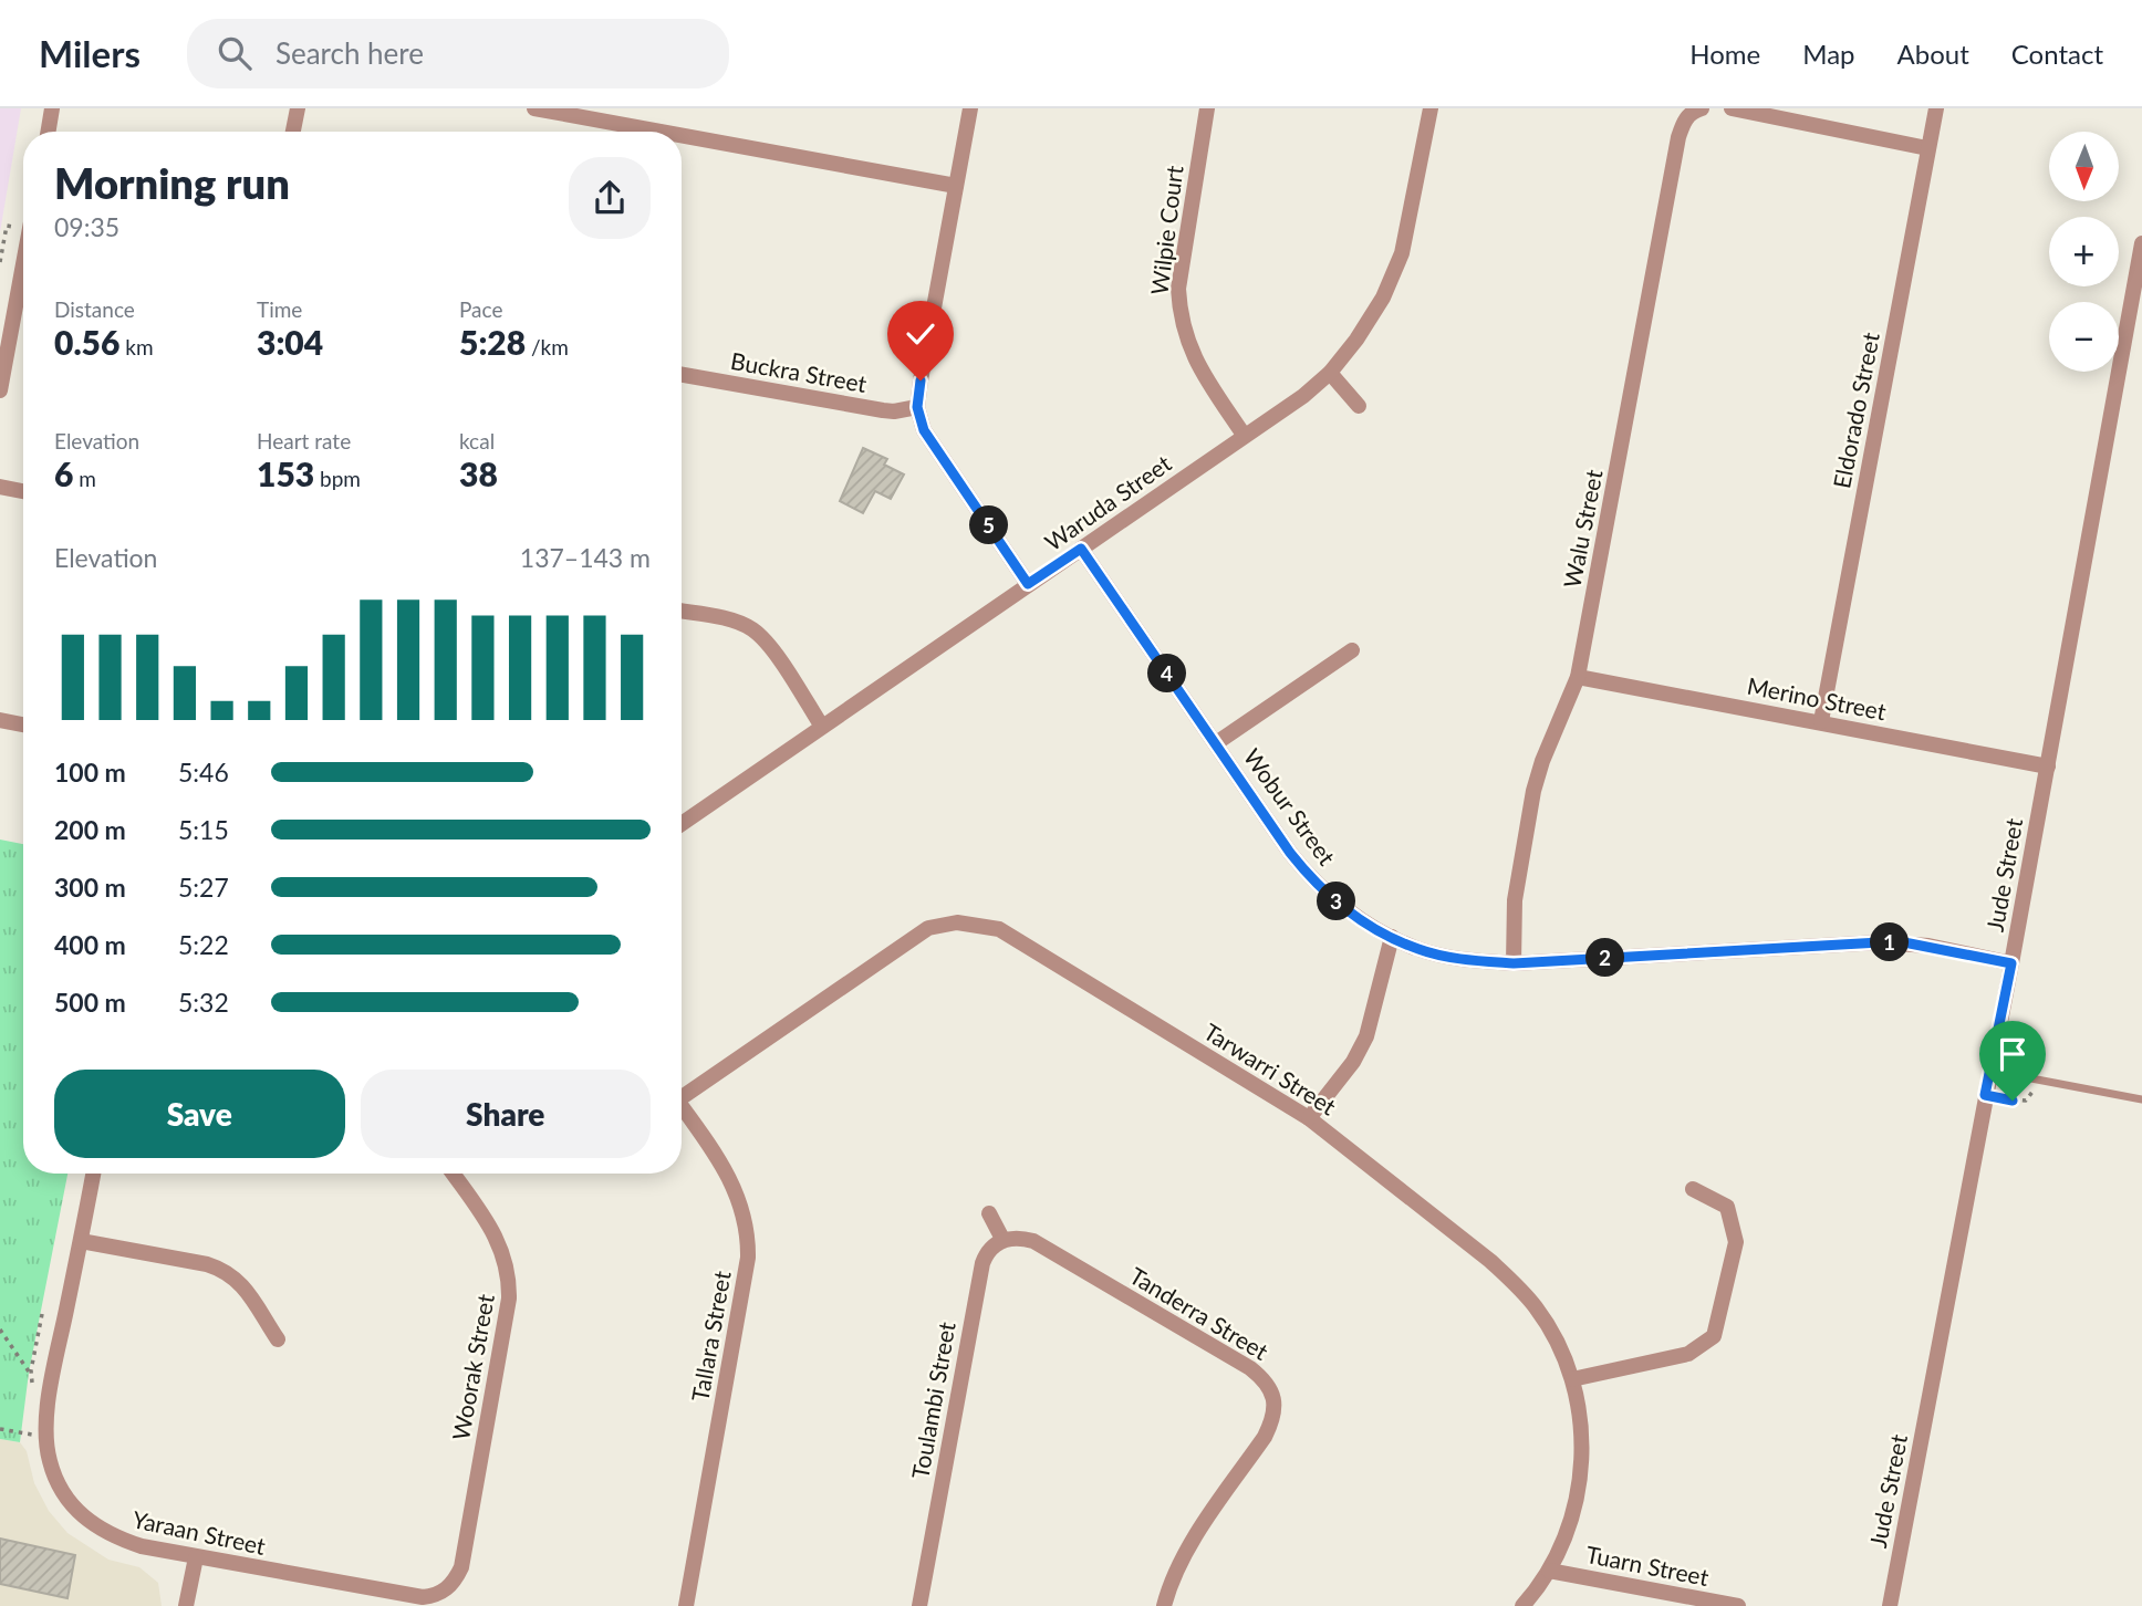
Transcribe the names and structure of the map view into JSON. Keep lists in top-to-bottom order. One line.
{"streets":{"street":["Wilpie Court","Buckra Street","Eldorado Street","Waruda Street","Walu Street","Merino Street","Wobur Street","Jude Street","Tarwarri Street","Tanderra Street","Tallara Street","Woorak Street","Toulambi Street","Yaraan Street","Tuarn Street"]},"crossings":[["Wilpie Court","Waruda Street"],["Eldorado Street","Merino Street"],["Waruda Street","Wobur Street"],["Walu Street","Merino Street"],["Walu Street","Wobur Street"],["Merino Street","Jude Street"],["Wobur Street","Jude Street"],["Tarwarri Street","Tuarn Street"],["Tanderra Street","Toulambi Street"],["Woorak Street","Yaraan Street"]],"north":"bottom","page":{"header":"Milers","search":"Search here","nav":["Home","Map","About","Contact"],"map_buttons":["+","−"],"heading":["Morning run","09:35"],"stats":[["Distance","0.56 km"],["Time","3:04"],["Pace","5:28 /km"],["Elevation","6 m"],["Heart rate","153 bpm"],["kcal","38"]],"pins":["5","4","3","1","2"],"chart":["Elevation","137–143 m"],"list":[{"name":"100 m","note":"5:46"},{"name":"200 m","note":"5:15"},{"name":"300 m","note":"5:27"},{"name":"400 m","note":"5:22"},{"name":"500 m","note":"5:32"}],"buttons":["Save","Share"]}}
